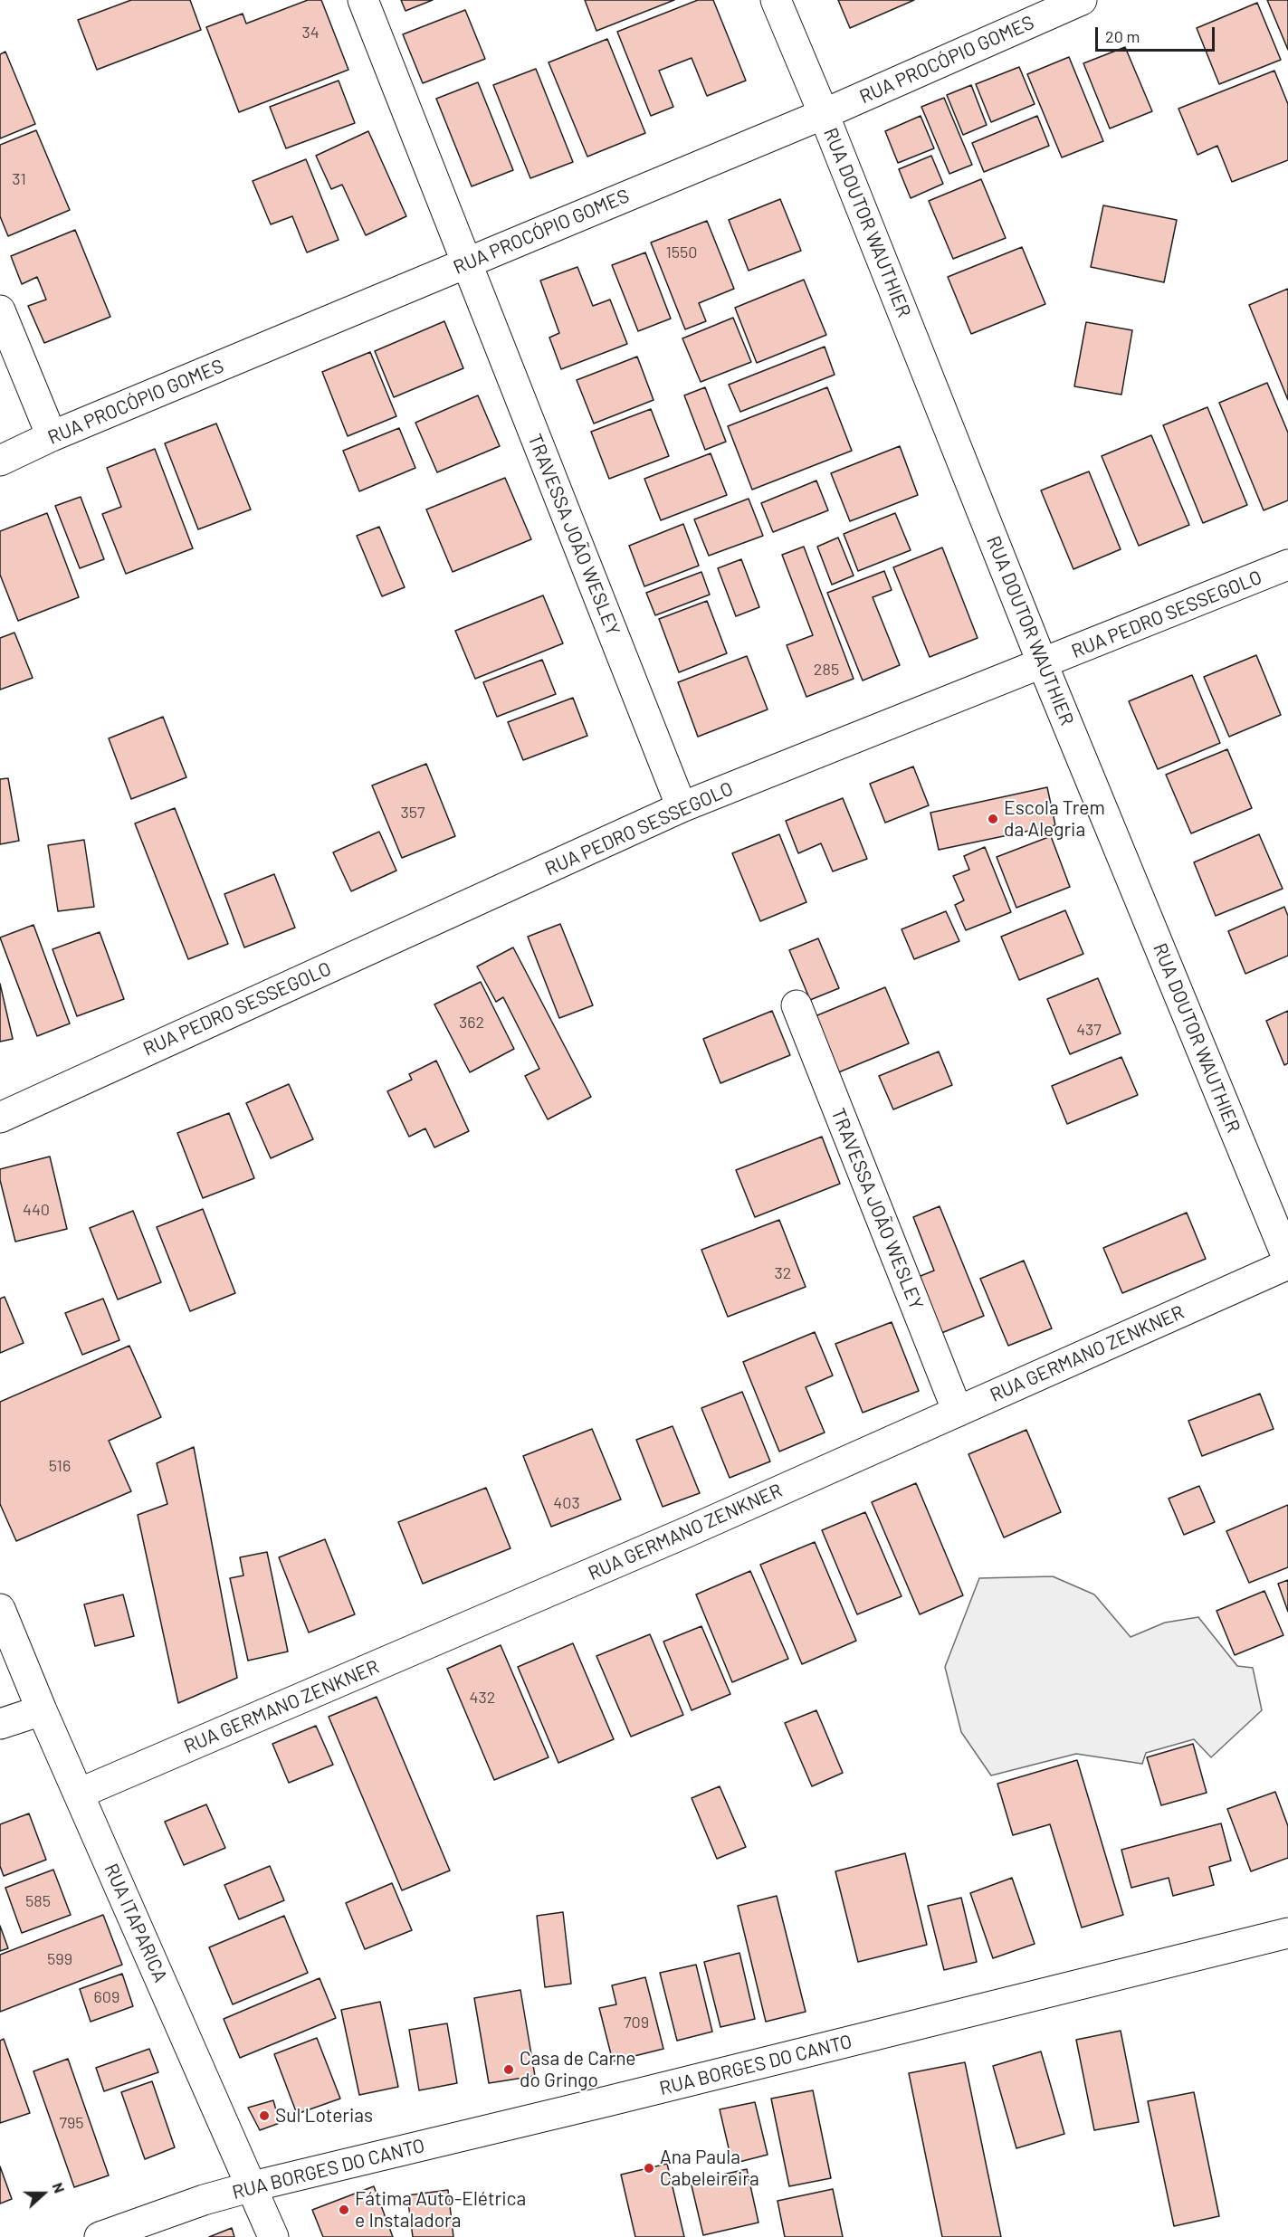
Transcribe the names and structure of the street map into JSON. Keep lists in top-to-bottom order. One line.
{"streets":{"street":["RUA PROCÓPIO GOMES","RUA DOUTOR WAUTHIER","TRAVESSA JOÃO WESLEY","RUA PEDRO SESSEGOLO","RUA GERMANO ZENKNER","RUA ITAPARICA","RUA BORGES DO CANTO"]},"crossings":[["RUA PROCÓPIO GOMES","RUA DOUTOR WAUTHIER"],["RUA PROCÓPIO GOMES","TRAVESSA JOÃO WESLEY"],["RUA DOUTOR WAUTHIER","RUA PEDRO SESSEGOLO"],["TRAVESSA JOÃO WESLEY","RUA PEDRO SESSEGOLO"],["TRAVESSA JOÃO WESLEY","RUA GERMANO ZENKNER"],["RUA GERMANO ZENKNER","RUA ITAPARICA"],["RUA ITAPARICA","RUA BORGES DO CANTO"]],"places":["Escola Trem da Alegria","Casa de Carne do Gringo","Sul Loterias","Ana Paula Cabeleireira","Fátima Auto-Elétrica e Instaladora"],"house_numbers":["34","31","1550","285","357","362","437","440","32","516","403","432","585","599","609","709","795"],"scale_bar":"20 m","north":"right"}
